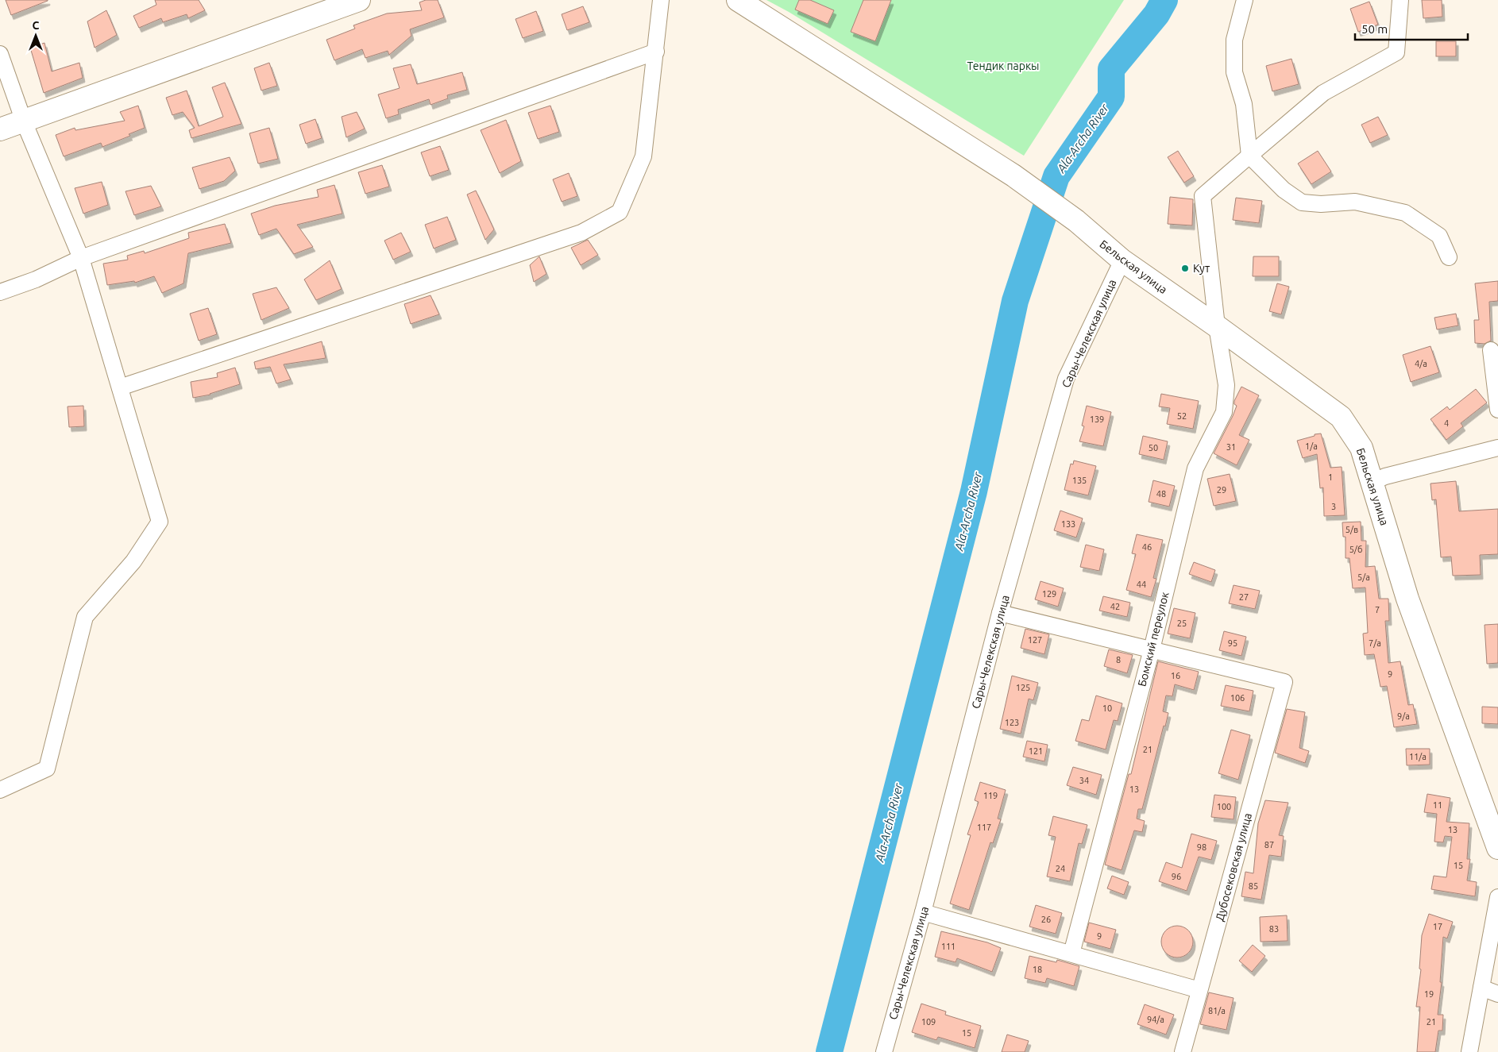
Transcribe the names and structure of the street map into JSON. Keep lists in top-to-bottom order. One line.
{"streets":{"street":["Бельская улица","Сары-Челекская улица","Бомский переулок","Дубосековская улица"]},"crossings":[["Бельская улица","Сары-Челекская улица"],["Бельская улица","Бомский переулок"],["Бомский переулок","Дубосековская улица"]],"water":["Ala-Archa River"],"parks":["Тендик паркы"],"places":["Кут"],"house_numbers":["4/а","52","139","4","1/а","31","50","1","135","29","48","3","133","5/в","46","5/б","5/a","44","129","27","42","7","25","127","95","7/a","8","9","16","125","106","10","9/а","123","21","121","11/а","34","13","119","11","100","117","13","87","98","15","24","96","85","26","17","83","9","111","18","19","81/а","94/a","109","21","15"],"scale_bar":"50 m","north":"top"}
